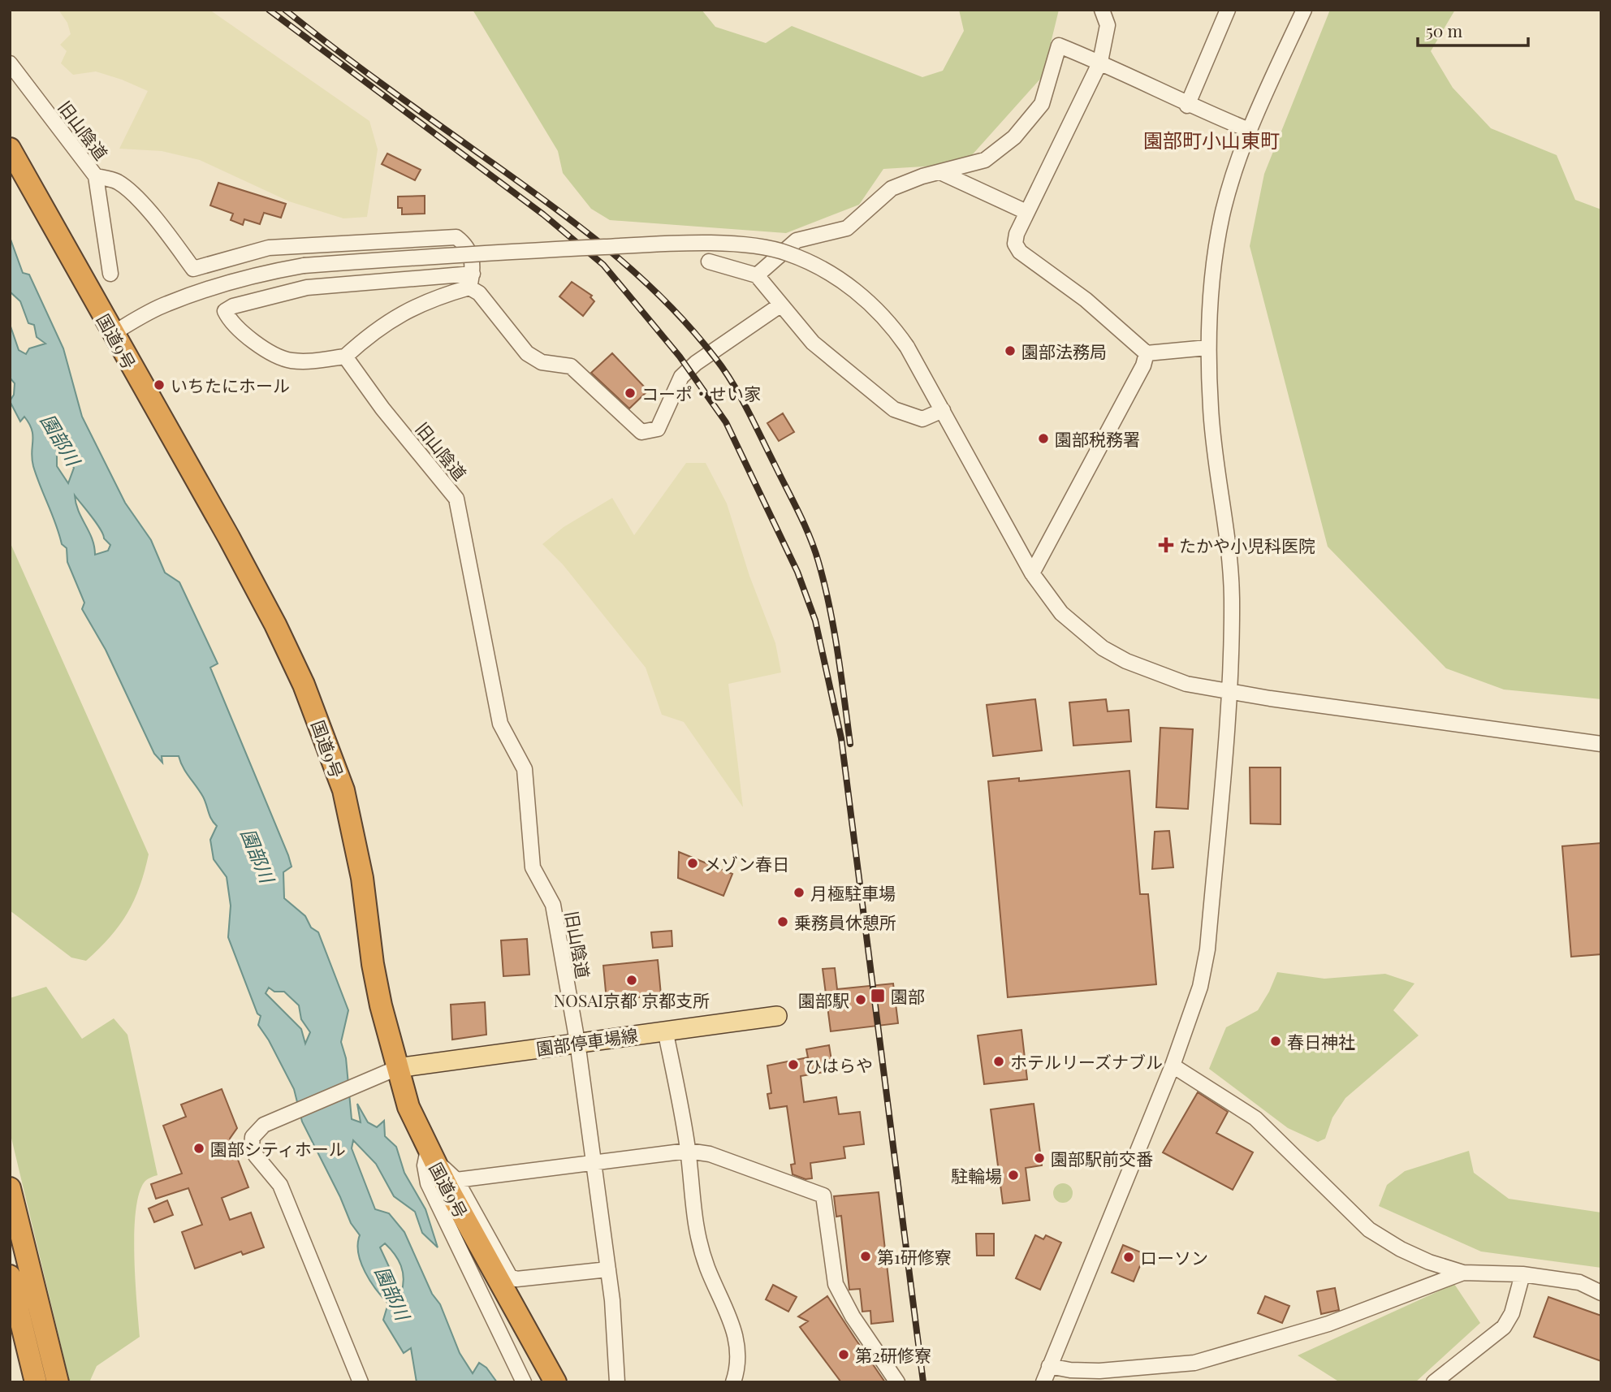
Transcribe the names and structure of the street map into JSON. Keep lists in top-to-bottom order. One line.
{"streets":{"highway":["国道9号"],"main road":["園部停車場線"],"street":["旧山陰道"]},"crossings":[["旧山陰道","園部停車場線"],["国道9号","園部停車場線"]],"districts":["園部町小山東町"],"water":["園部川"],"places":{"other":["園部法務局","いちたにホール","コーポ・せい家","園部税務署","メゾン春日","月極駐車場","乗務員休憩所","NOSAI京都 京都支所","園部駅","春日神社","ホテルリーズナブル","ひはらや","園部シティホール","園部駅前交番","駐輪場","第1研修寮","ローソン","第2研修寮"],"health":["たかや小児科医院"],"transit":["園部"]},"scale_bar":"50 m"}
